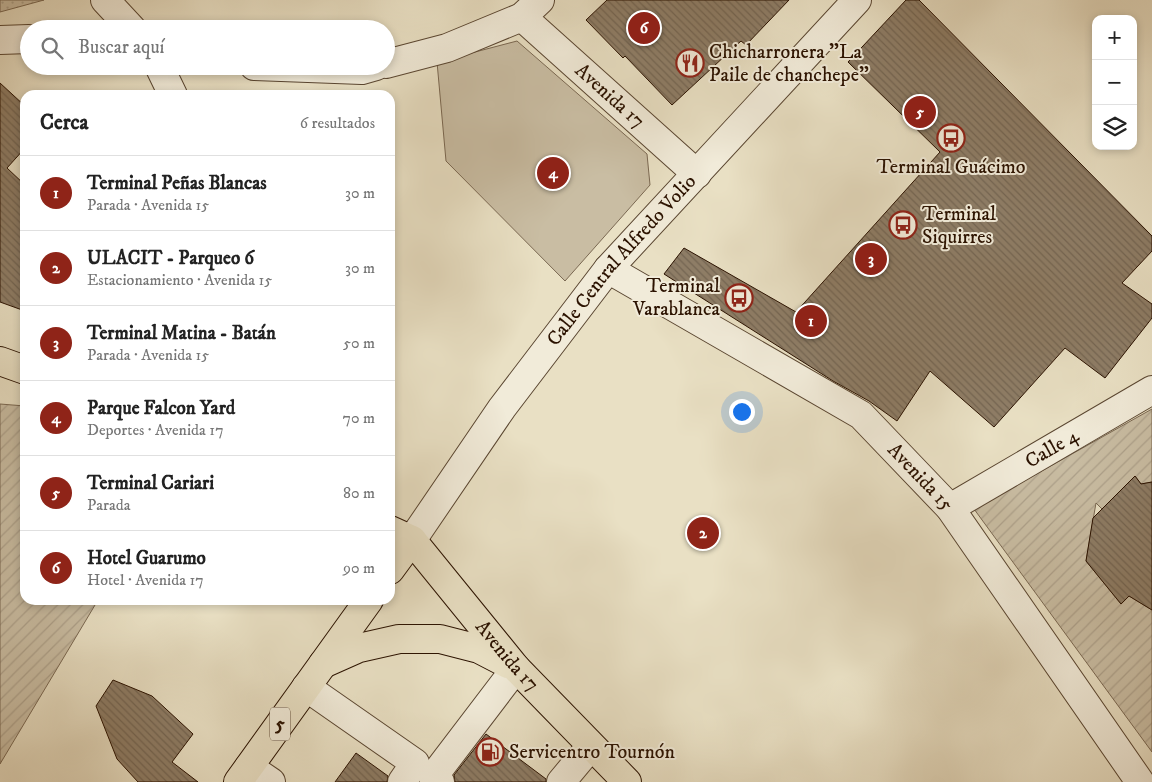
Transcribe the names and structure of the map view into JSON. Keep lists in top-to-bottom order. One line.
{"streets":{"main road":["Avenida 17","5"],"street":["Calle Central Alfredo Volio","Calle 4","Avenida 15"]},"crossings":[["Avenida 17","Calle Central Alfredo Volio"],["Calle Central Alfredo Volio","Avenida 15"],["Calle 4","Avenida 15"]],"places":{"restaurant":["Chicharronera \"La Paile de chanchepe\""],"bus stop":["Terminal Guácimo","Terminal Siquirres","Terminal Varablanca"],"fuel station":["Servicentro Tournón"]},"page":{"pins":["6","5","4","3","1","2"],"map_buttons":["+","−"],"search":"Buscar aquí","heading":["Cerca","6 resultados"],"list":[{"mark":"1","name":"Terminal Peñas Blancas","note":"Parada · Avenida 15","value":"30 m"},{"mark":"2","name":"ULACIT - Parqueo 6","note":"Estacionamiento · Avenida 15","value":"30 m"},{"mark":"3","name":"Terminal Matina - Batán","note":"Parada · Avenida 15","value":"50 m"},{"mark":"4","name":"Parque Falcon Yard","note":"Deportes · Avenida 17","value":"70 m"},{"mark":"5","name":"Terminal Cariari","note":"Parada","value":"80 m"},{"mark":"6","name":"Hotel Guarumo","note":"Hotel · Avenida 17","value":"90 m"}]}}
